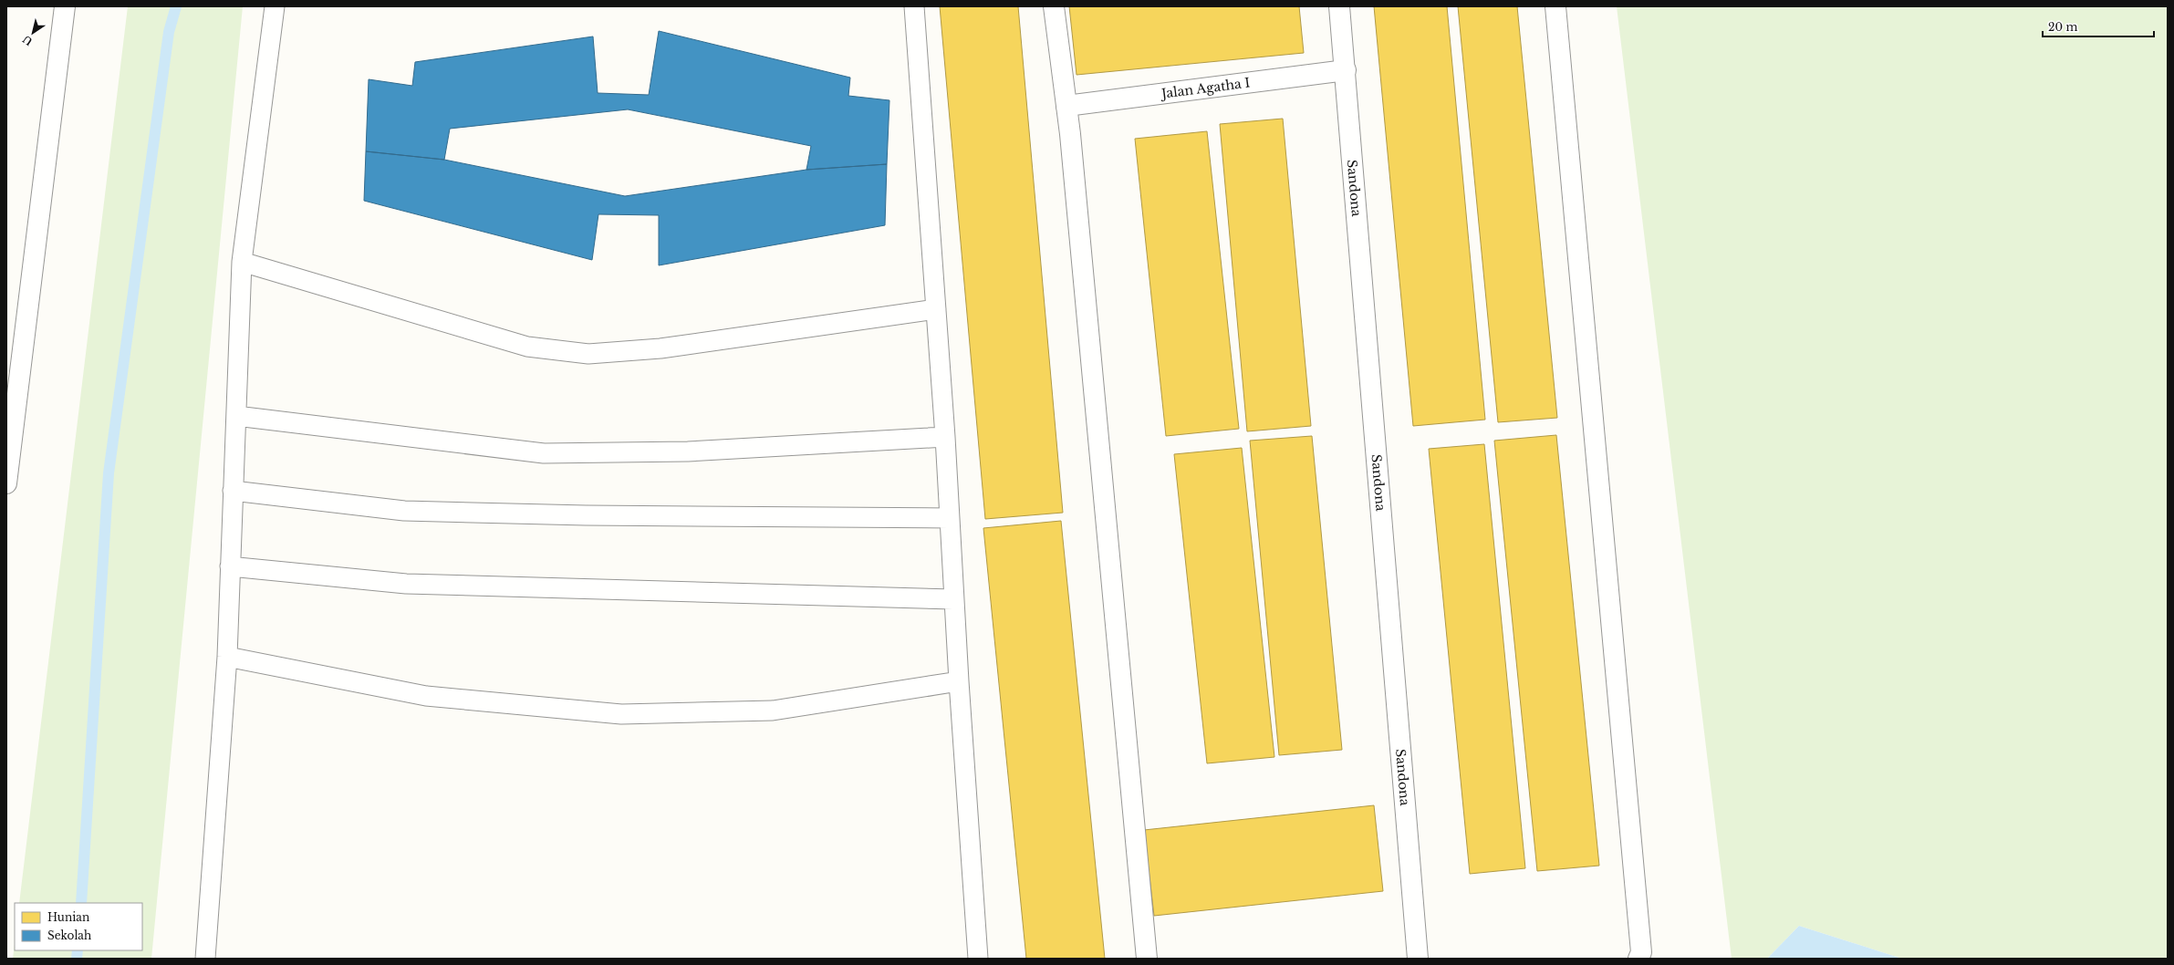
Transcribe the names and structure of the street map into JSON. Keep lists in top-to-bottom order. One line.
{"streets":{"street":["Jalan Agatha I","Sandona"]},"crossings":[["Jalan Agatha I","Sandona"]],"legend":["Hunian","Sekolah"],"scale_bar":"20 m","north":"bottom left"}
